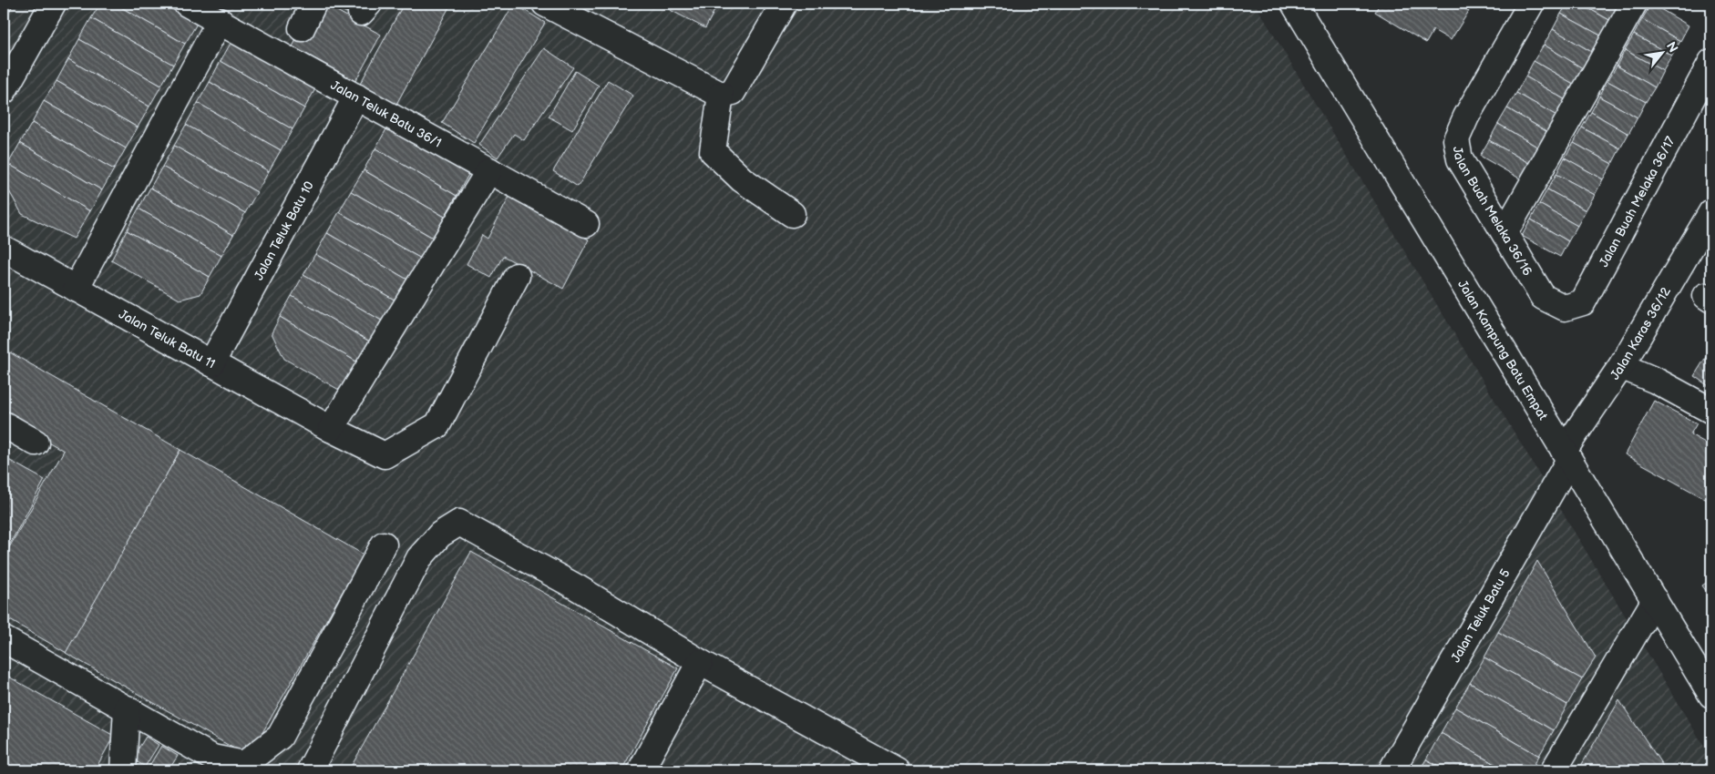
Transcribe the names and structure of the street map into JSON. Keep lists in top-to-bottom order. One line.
{"streets":{"street":["Jalan Teluk Batu 36/1","Jalan Buah Melaka 36/17","Jalan Buah Melaka 36/16","Jalan Teluk Batu 10","Jalan Karas 36/12","Jalan Teluk Batu 11","Jalan Kampung Batu Empat","Jalan Teluk Batu 5"]},"crossings":[["Jalan Teluk Batu 36/1","Jalan Teluk Batu 10"],["Jalan Buah Melaka 36/17","Jalan Buah Melaka 36/16"],["Jalan Teluk Batu 10","Jalan Teluk Batu 11"],["Jalan Karas 36/12","Jalan Kampung Batu Empat"],["Jalan Karas 36/12","Jalan Teluk Batu 5"],["Jalan Kampung Batu Empat","Jalan Teluk Batu 5"]],"north":"top right"}
